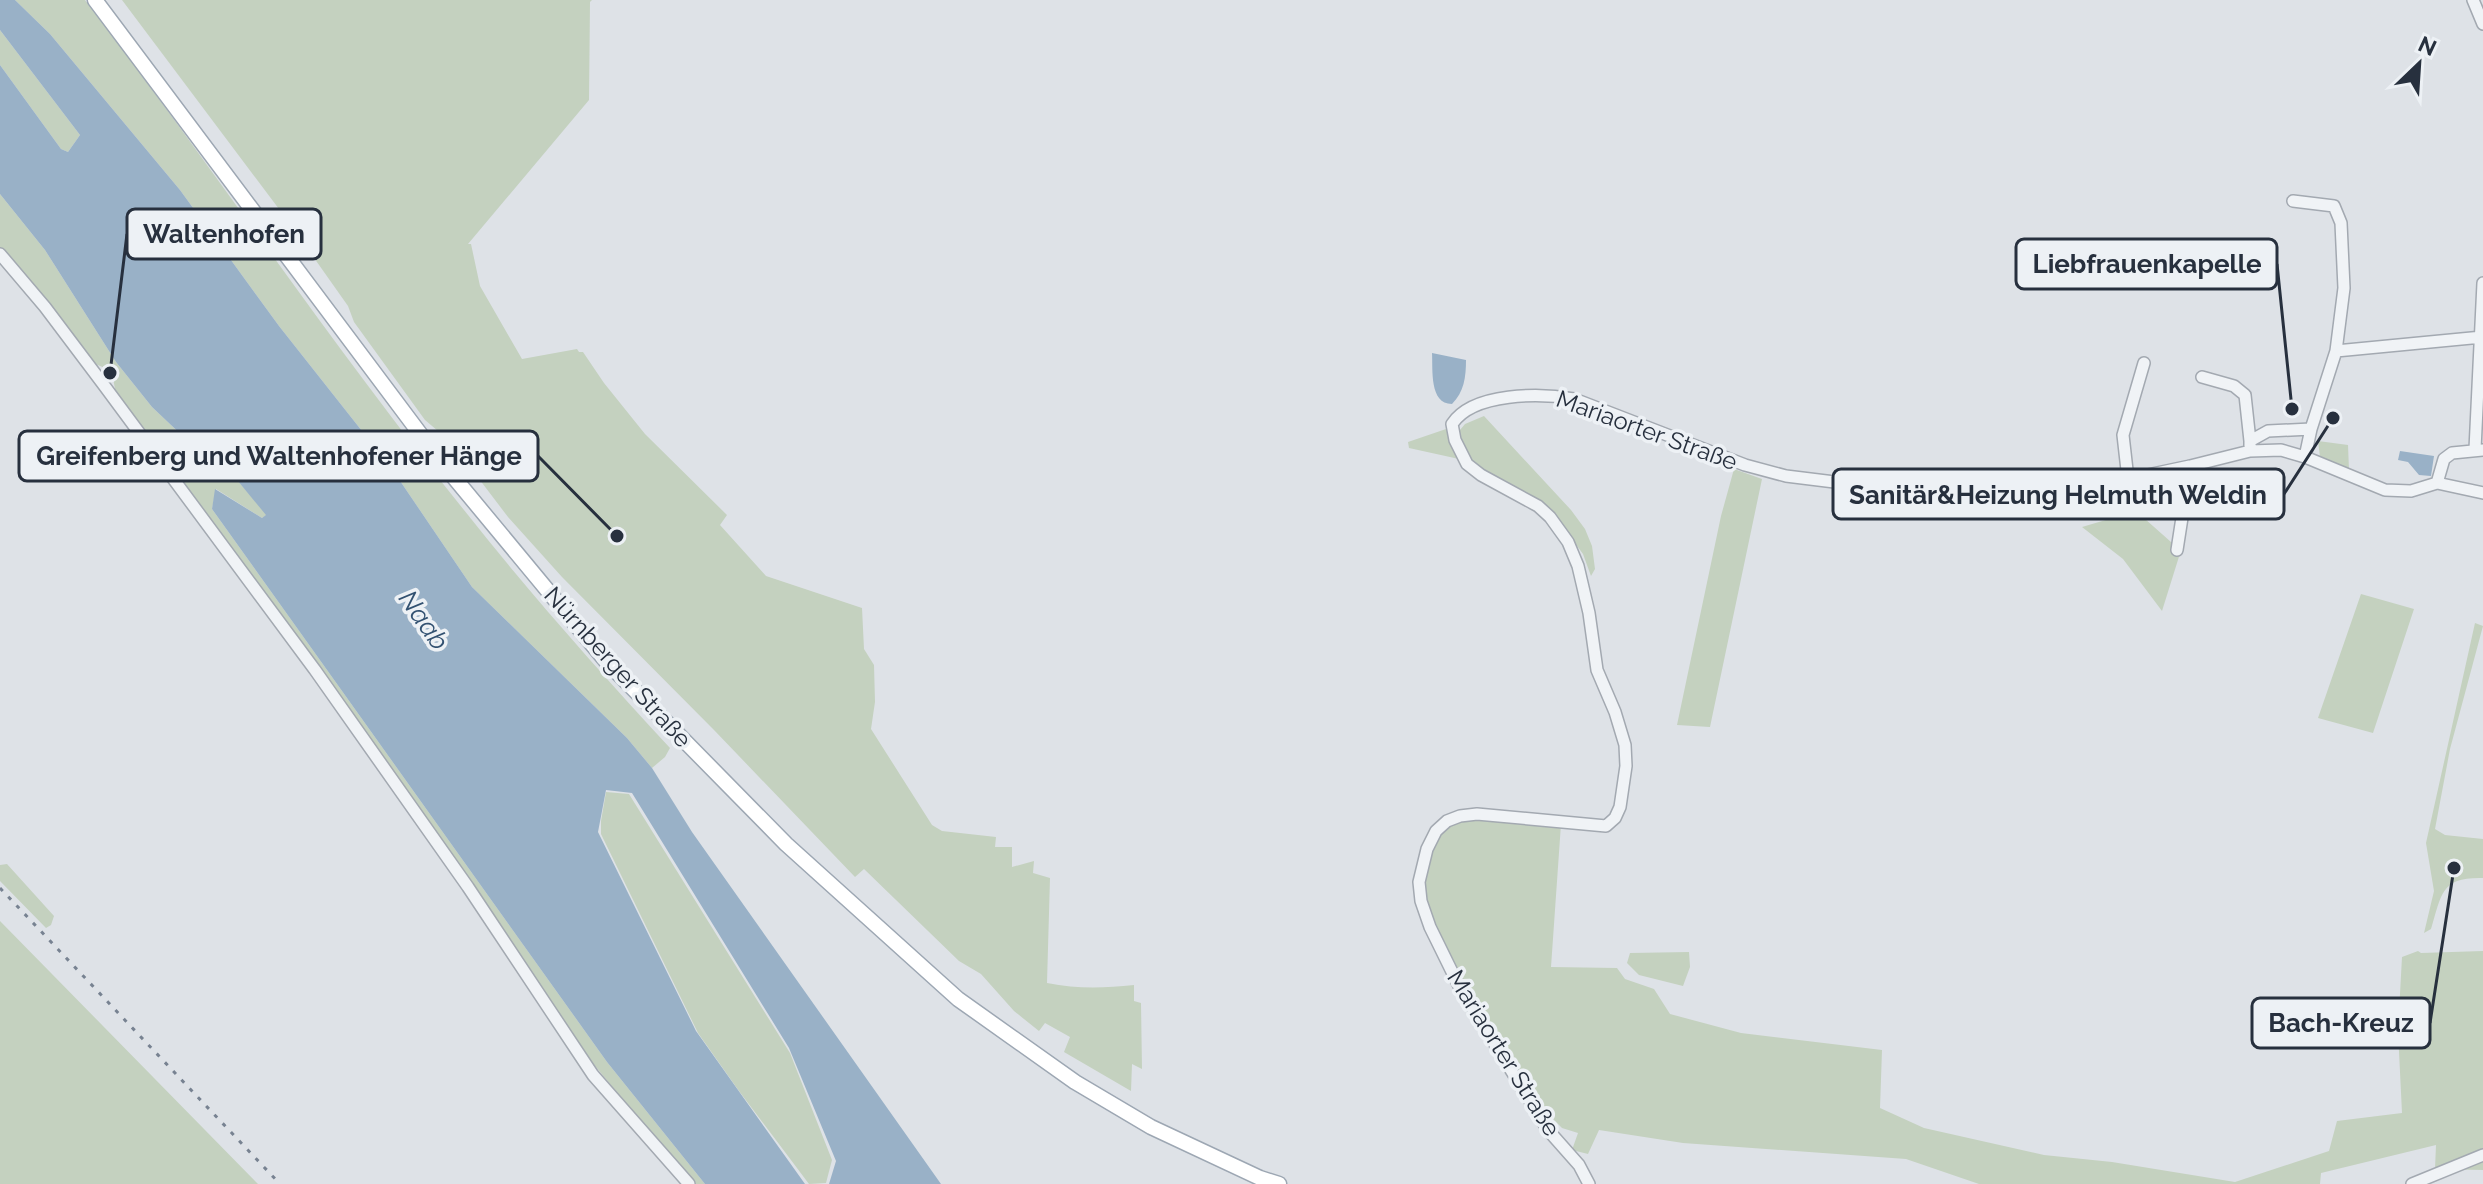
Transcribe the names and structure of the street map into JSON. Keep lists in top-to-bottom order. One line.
{"streets":{"main road":["Nürnberger Straße"],"street":["Mariaorter Straße"]},"water":["Naab"],"places":["Waltenhofen","Liebfrauenkapelle","Sanitär&Heizung Helmuth Weldin","Greifenberg und Waltenhofener Hänge","Bach-Kreuz"],"north":"top right"}
